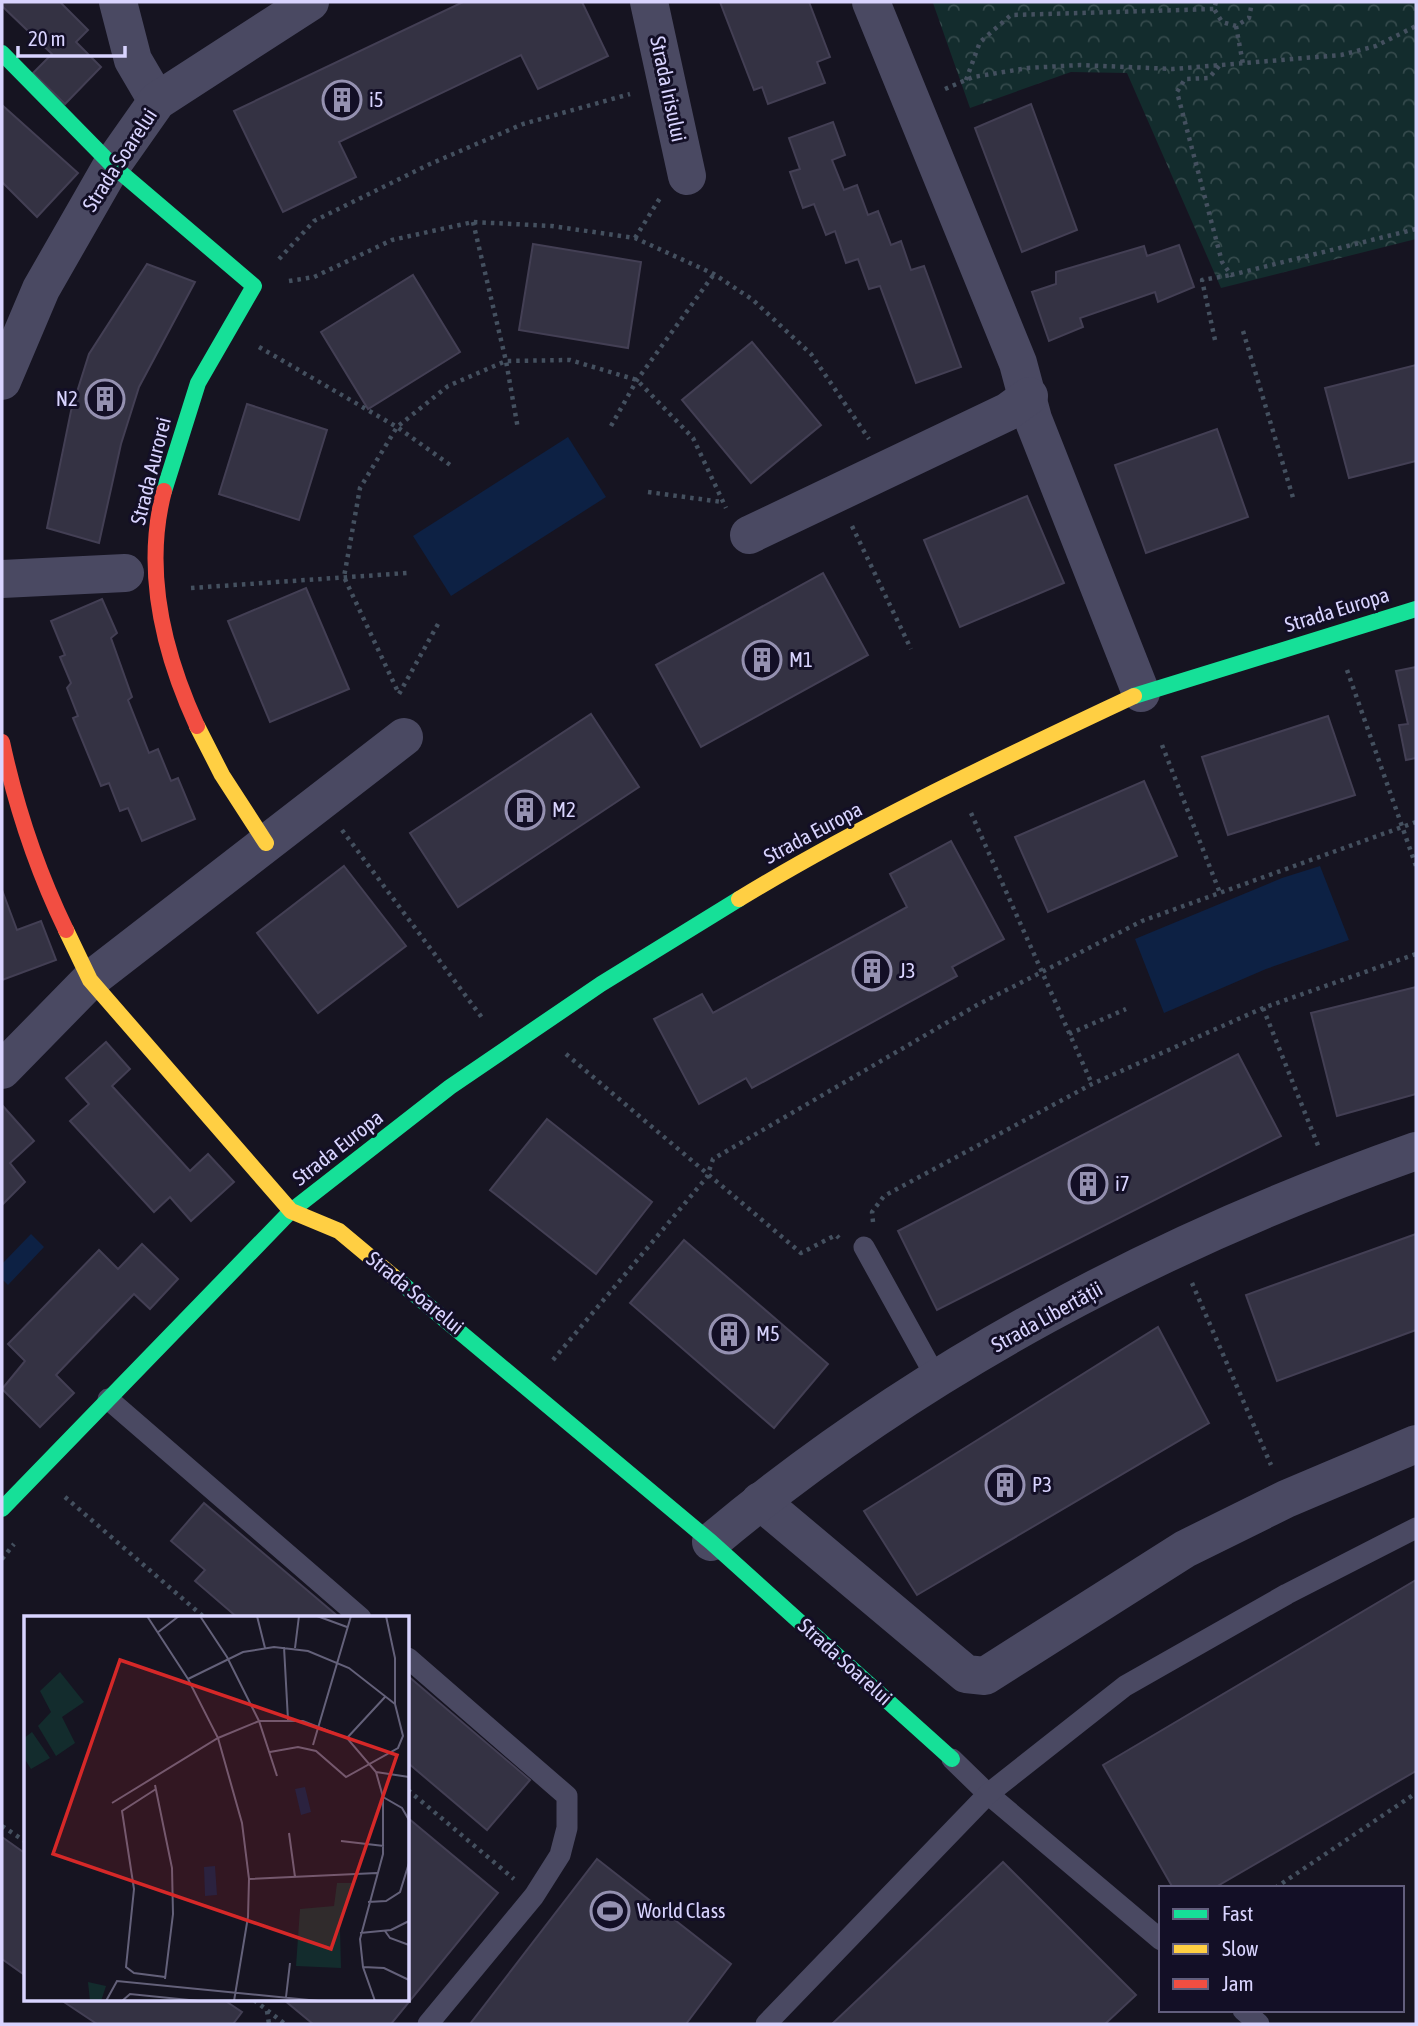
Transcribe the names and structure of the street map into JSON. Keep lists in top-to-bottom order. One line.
{"streets":{"street":["Strada Irisului","Strada Soarelui","Strada Aurorei","Strada Europa","Strada Libertății"]},"crossings":[["Strada Soarelui","Strada Europa"],["Strada Soarelui","Strada Libertății"]],"places":{"building":["i5","N2","M1","M2","J3","i7","M5","P3"],"sports":["World Class"]},"legend":["Fast","Slow","Jam"],"scale_bar":"20 m"}
